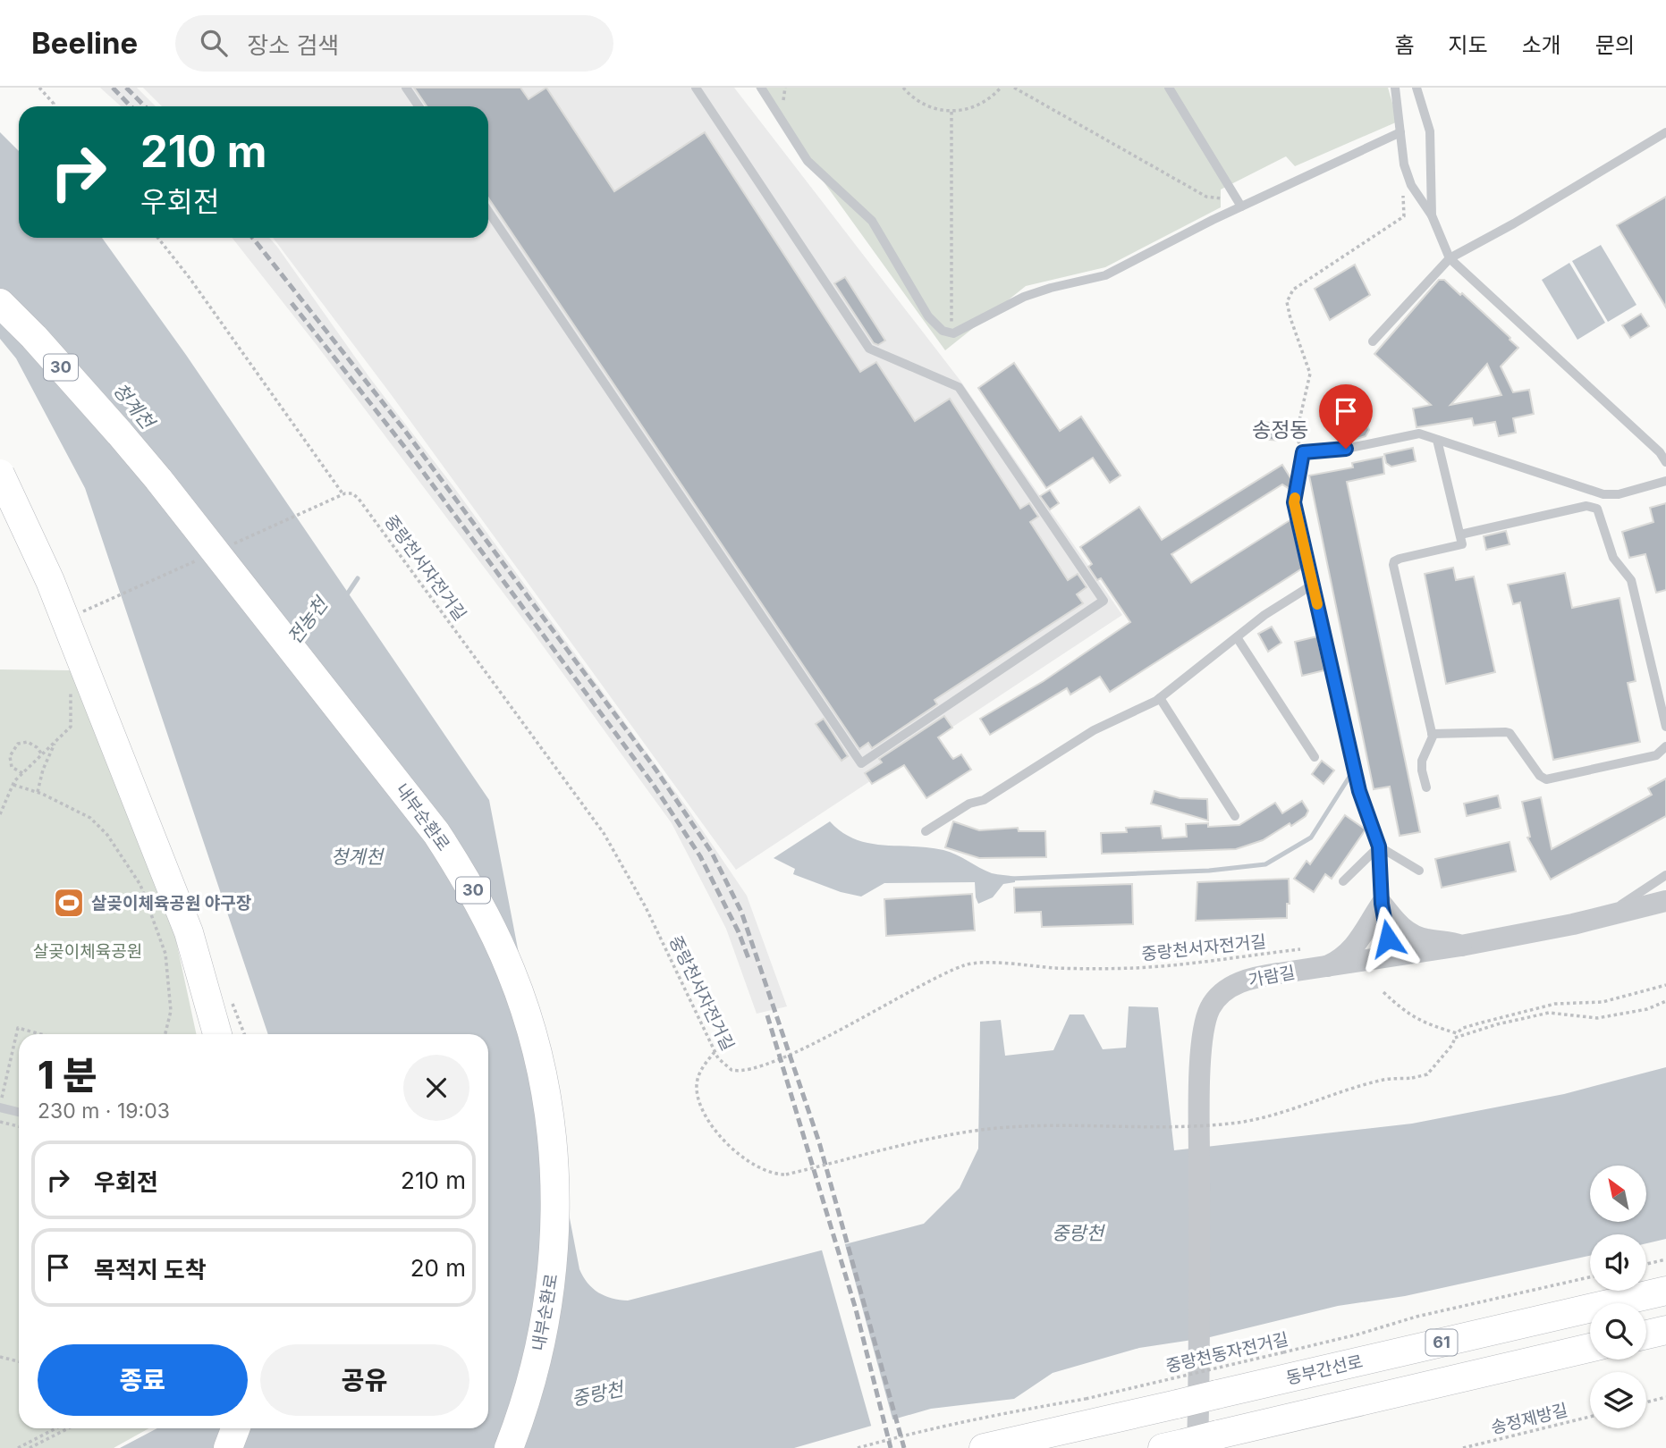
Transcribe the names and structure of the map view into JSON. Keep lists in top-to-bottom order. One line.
{"streets":{"highway":["30","내부순환로","61","동부간선로"],"street":["가람길"],"path":["중랑천서자전거길","중랑천동자전거길","송정제방길"]},"crossings":[["가람길","61"]],"districts":["송정동"],"water":["청계천","전농천","중랑천"],"parks":["살곶이체육공원"],"places":{"sports":["살곶이체육공원 야구장"]},"north":"top left","page":{"header":"Beeline","search":"장소 검색","nav":["홈","지도","소개","문의"],"turn":["210 m","우회전"],"heading":["1 분","230 m · 19:03"],"list":[{"name":"우회전","value":"210 m"},{"name":"목적지 도착","value":"20 m"}],"buttons":["종료","공유"]}}
